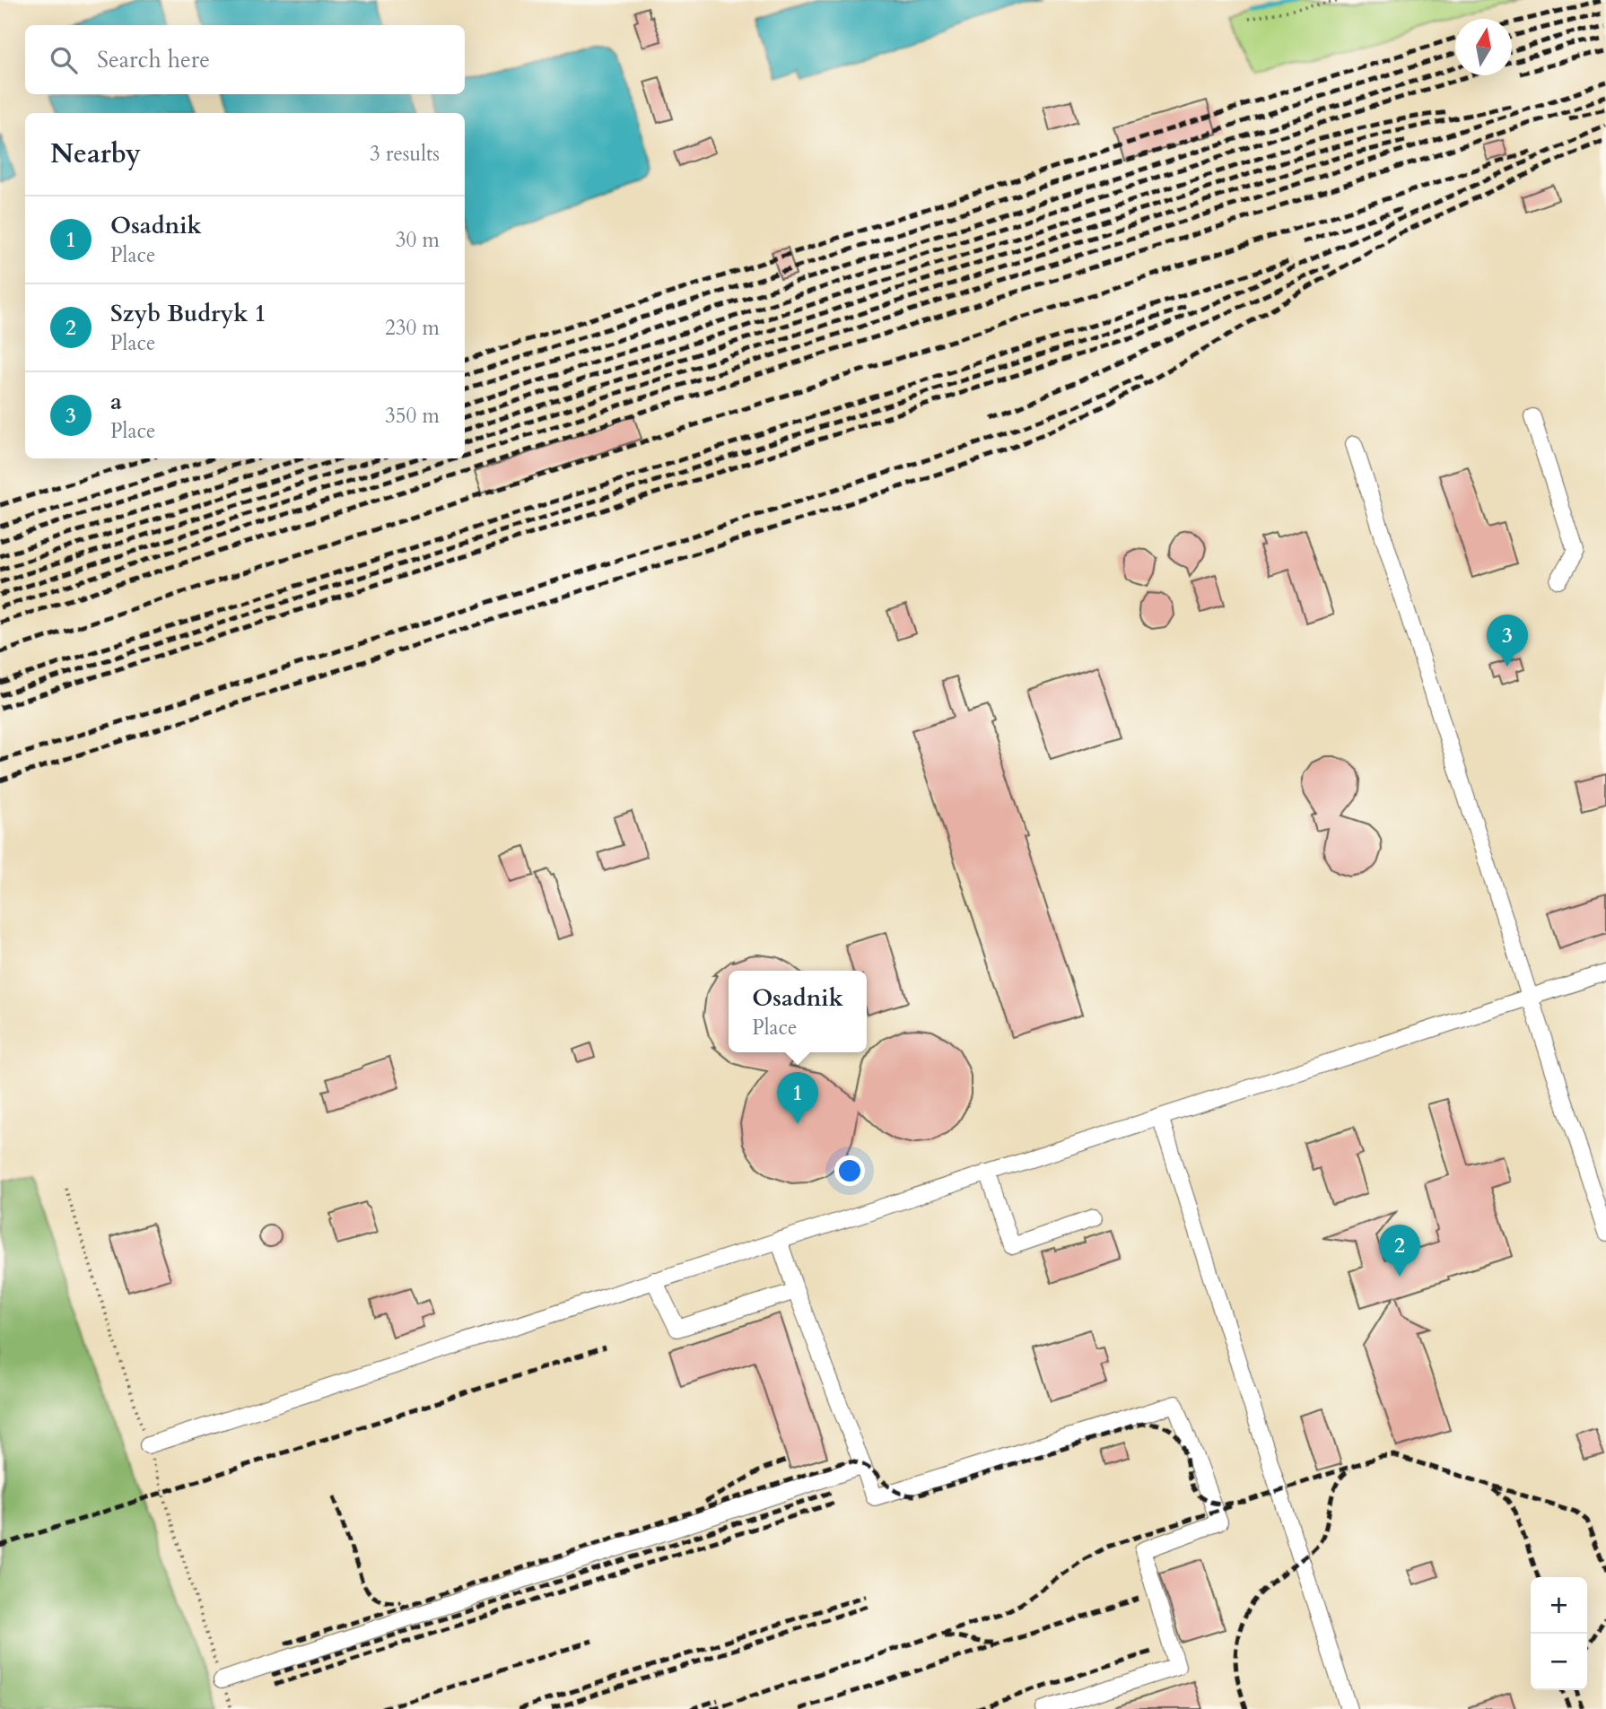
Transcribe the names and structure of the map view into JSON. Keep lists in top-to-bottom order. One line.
{"north":"top","page":{"search":"Search here","heading":["Nearby","3 results"],"list":[{"mark":"1","name":"Osadnik","note":"Place","value":"30 m"},{"mark":"2","name":"Szyb Budryk 1","note":"Place","value":"230 m"},{"mark":"3","name":"a","note":"Place","value":"350 m"}],"pins":["3","1","2"],"popup":["Osadnik","Place"],"map_buttons":["+","−"]}}
